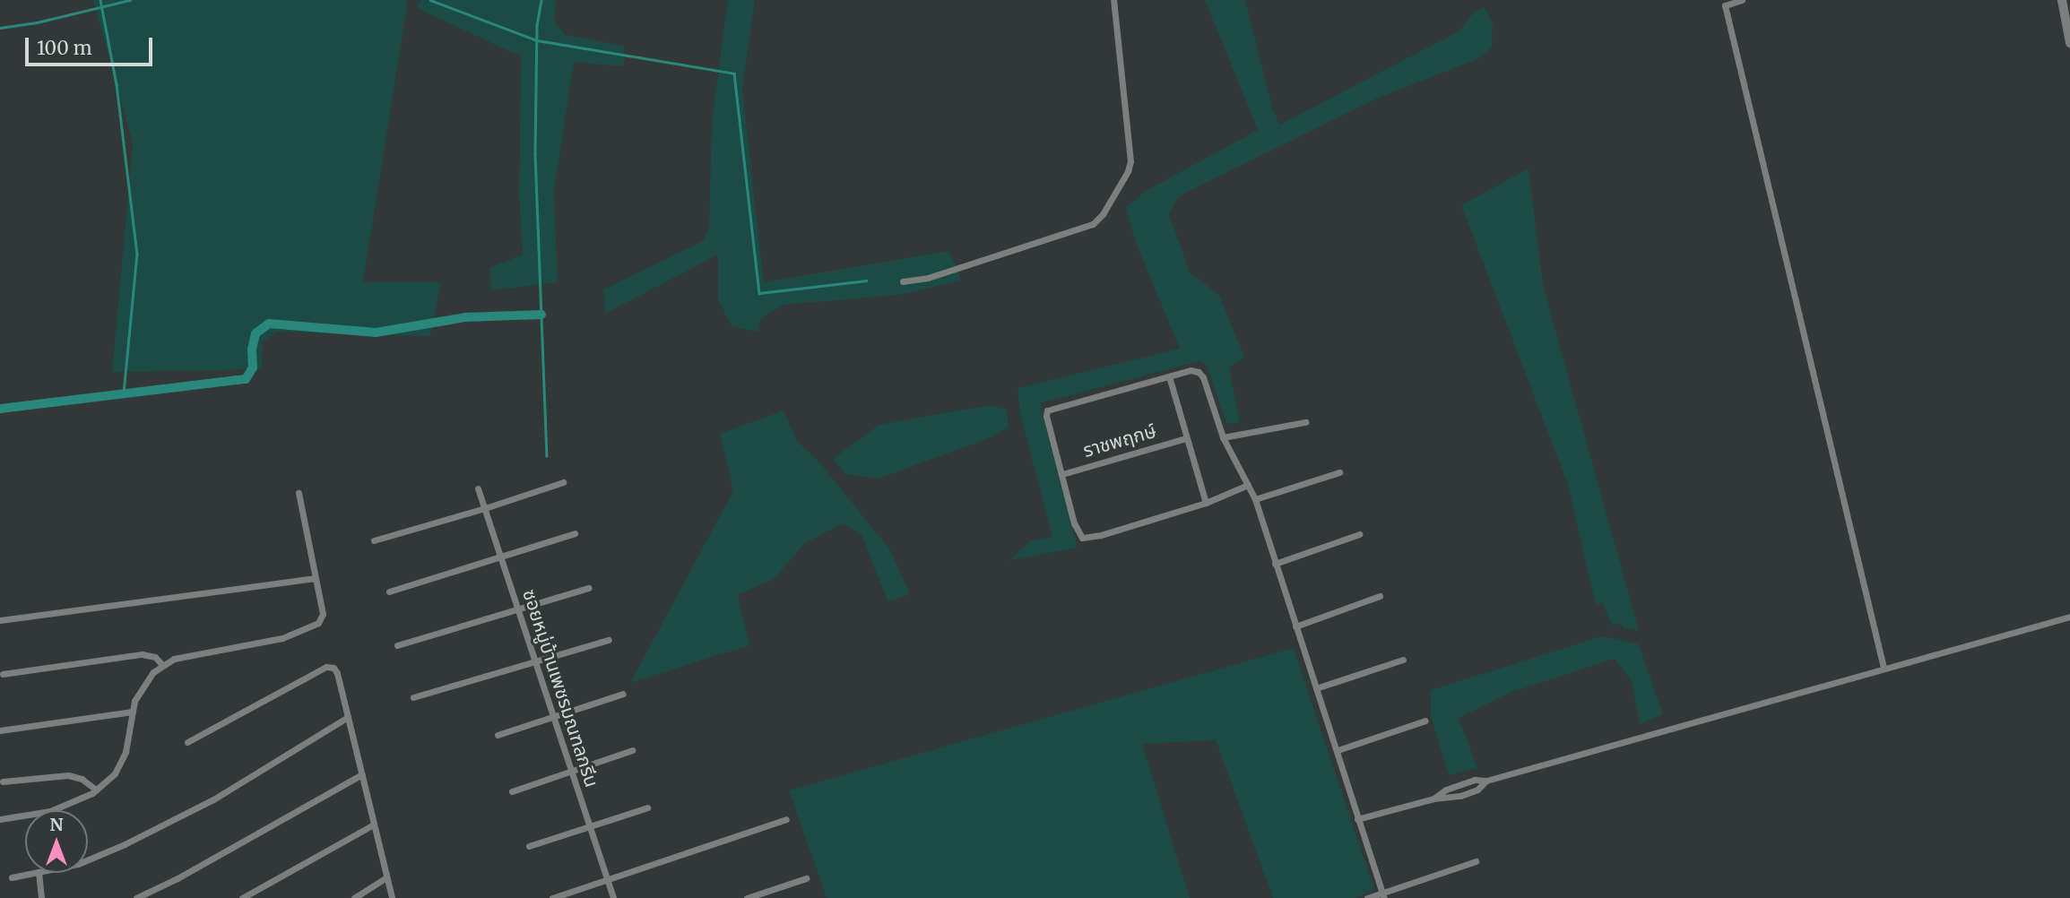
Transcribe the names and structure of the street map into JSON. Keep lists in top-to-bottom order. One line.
{"streets":{"street":["ราชพฤกษ์","ซอยหมู่บ้านเพชรมณฑลกรีน"]},"scale_bar":"100 m","north":"top"}
